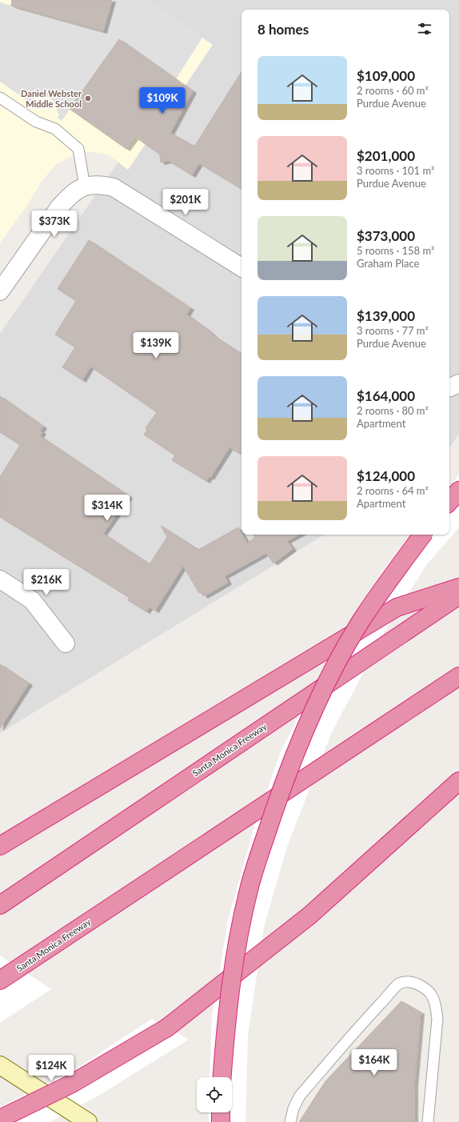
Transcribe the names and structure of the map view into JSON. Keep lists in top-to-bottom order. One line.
{"streets":{"highway":["Santa Monica Freeway"]},"places":["Daniel Webster Middle School"],"page":{"heading":"8 homes","list":[{"name":"$109,000","note":"2 rooms · 60 m² · Purdue Avenue"},{"name":"$201,000","note":"3 rooms · 101 m² · Purdue Avenue"},{"name":"$373,000","note":"5 rooms · 158 m² · Graham Place"},{"name":"$139,000","note":"3 rooms · 77 m² · Purdue Avenue"},{"name":"$164,000","note":"2 rooms · 80 m² · Apartment"},{"name":"$124,000","note":"2 rooms · 64 m² · Apartment"}],"price":["$109K","$201K","$373K","$139K","$314K","$216K","$164K","$124K"]}}
